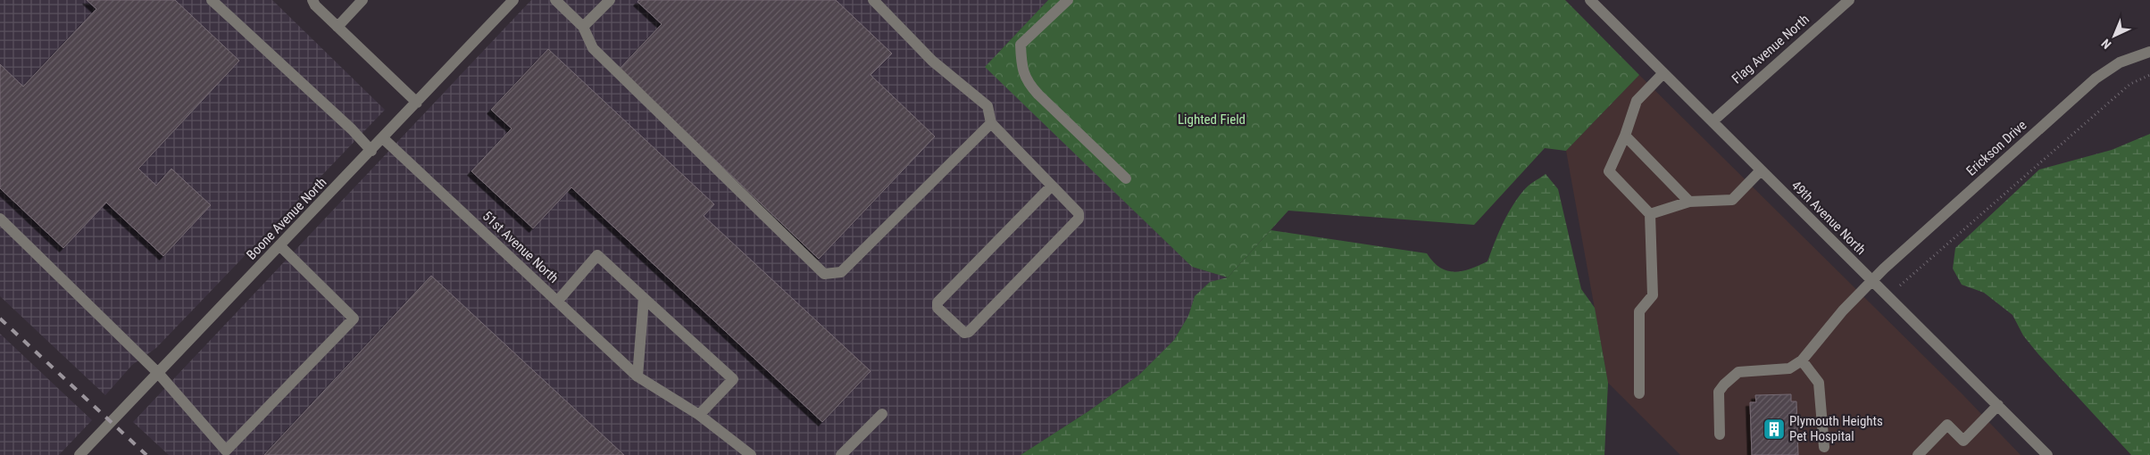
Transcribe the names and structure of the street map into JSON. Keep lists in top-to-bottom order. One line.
{"streets":{"street":["Flag Avenue North","Erickson Drive","49th Avenue North","Boone Avenue North","51st Avenue North"]},"crossings":[["Flag Avenue North","49th Avenue North"],["Erickson Drive","49th Avenue North"],["Boone Avenue North","51st Avenue North"]],"parks":["Lighted Field"],"places":{"building":["Plymouth Heights Pet Hospital"]},"north":"bottom left"}
